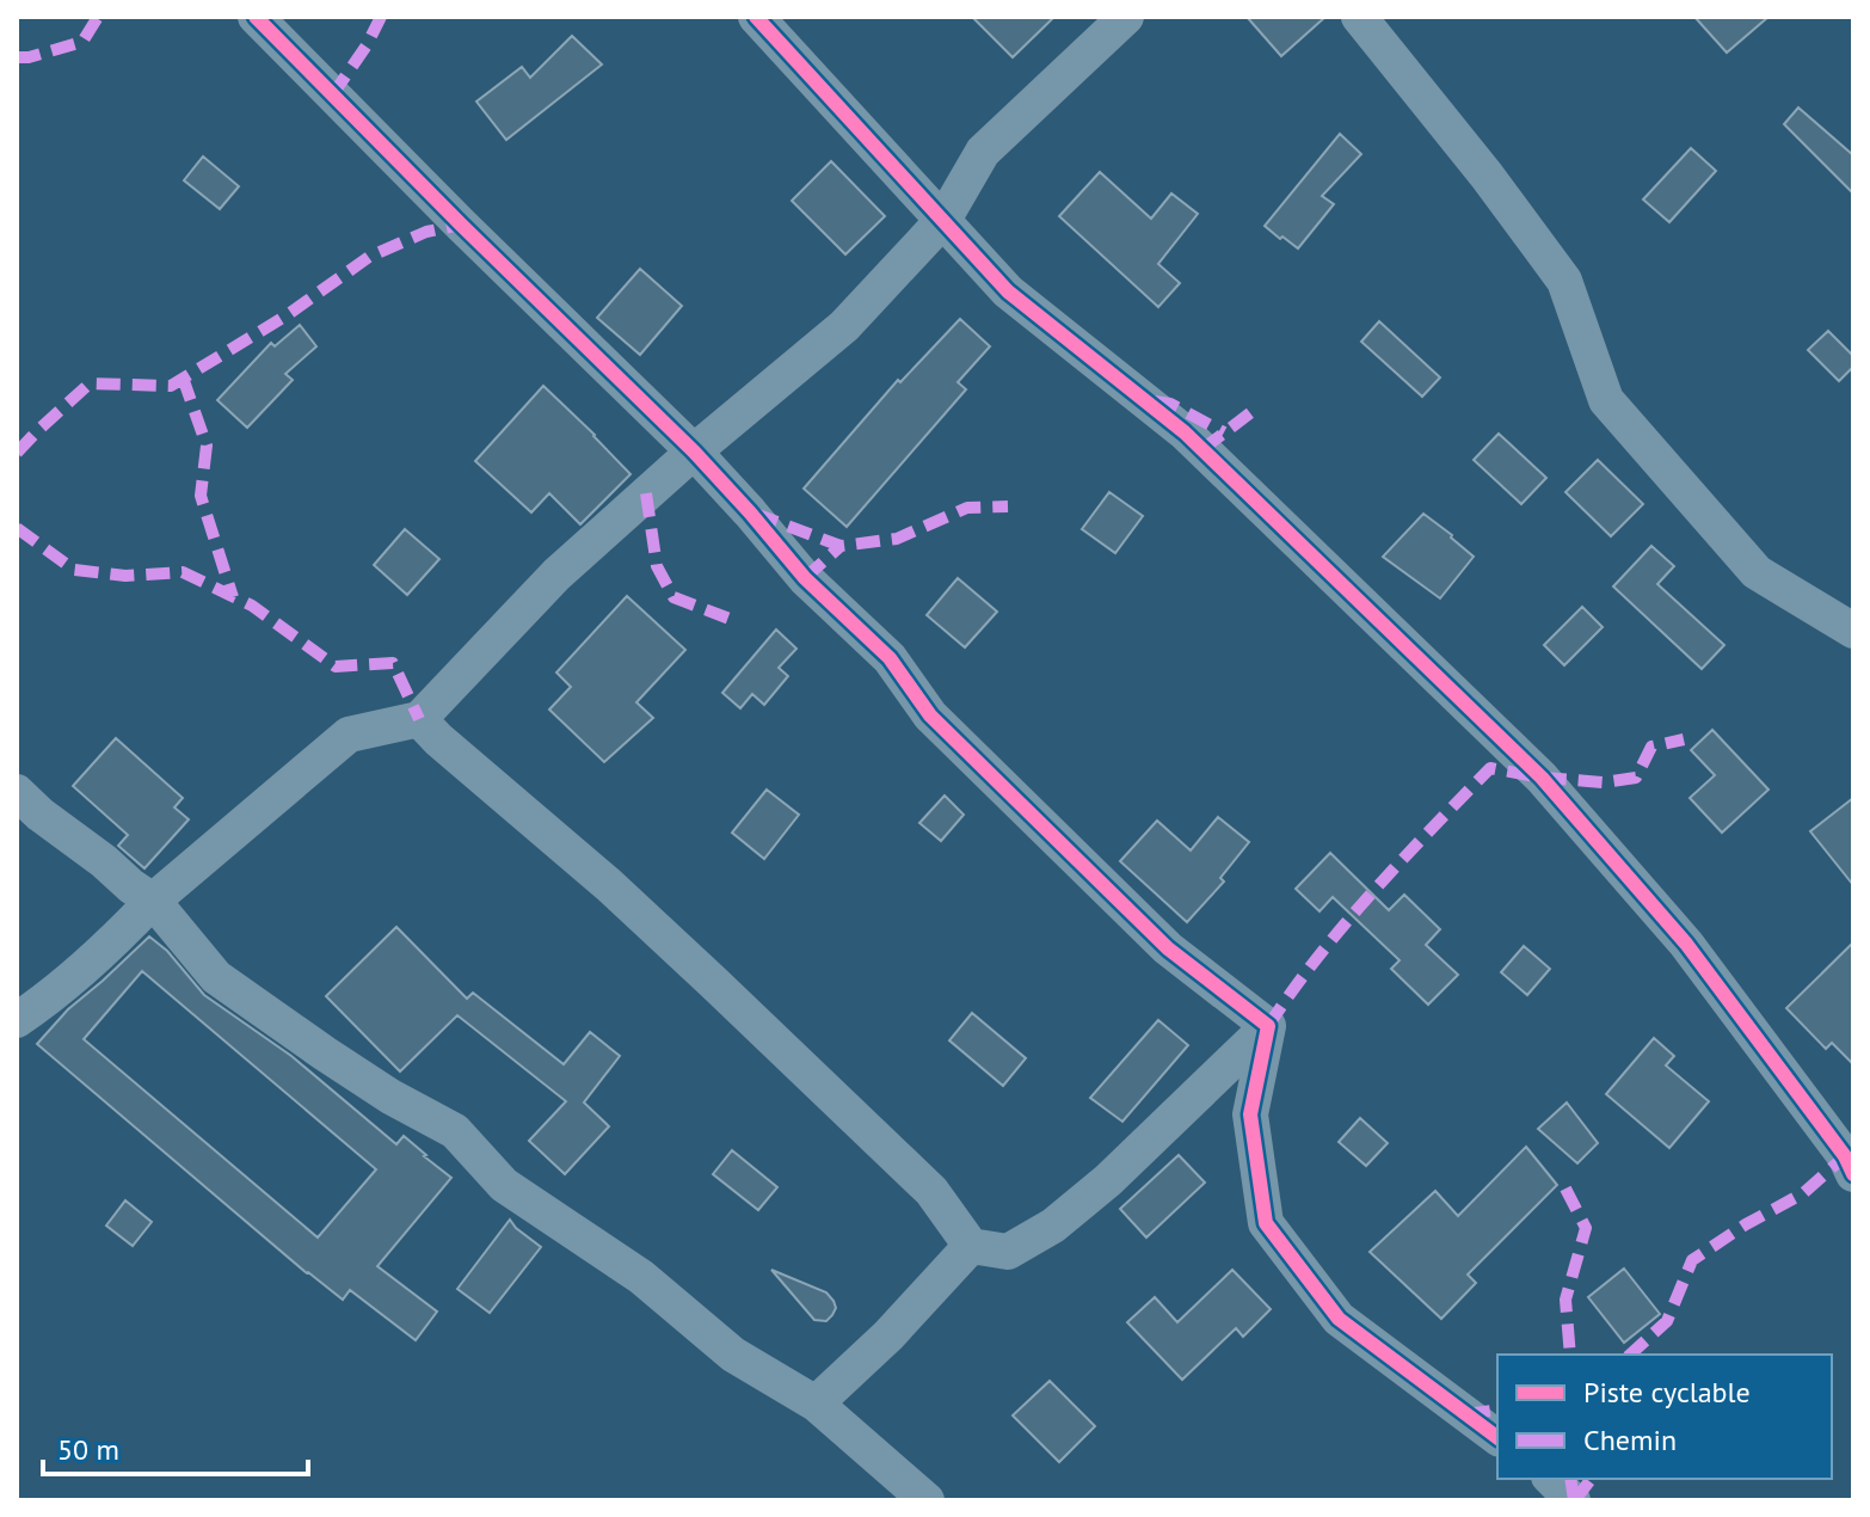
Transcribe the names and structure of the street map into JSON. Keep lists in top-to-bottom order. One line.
{"legend":["Piste cyclable","Chemin"],"scale_bar":"50 m"}
